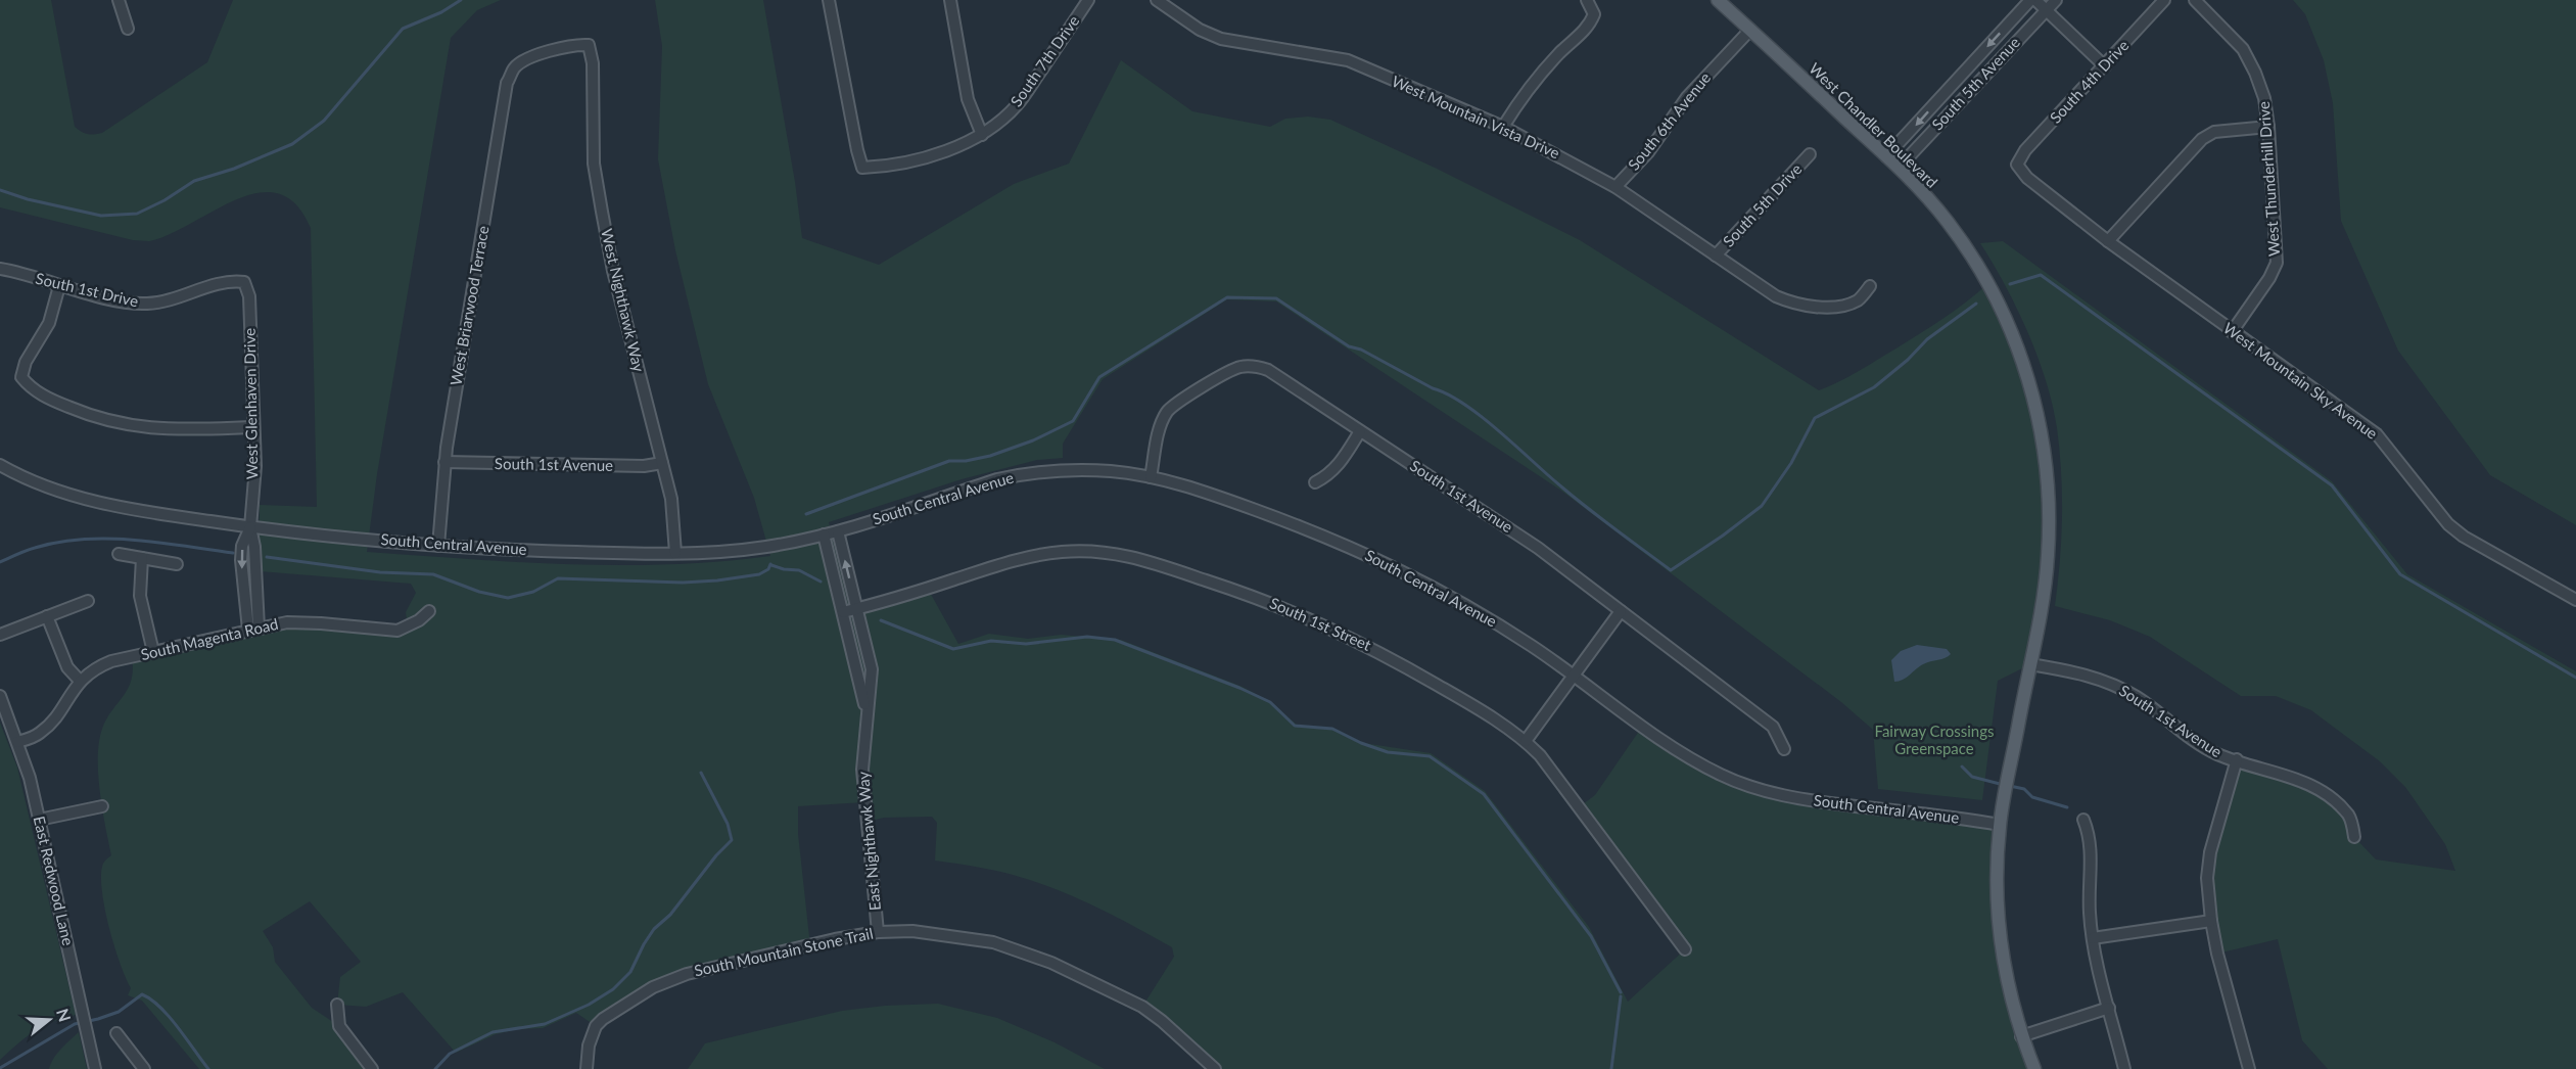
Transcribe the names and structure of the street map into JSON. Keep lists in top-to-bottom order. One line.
{"streets":{"main road":["West Chandler Boulevard"],"street":["South 7th Drive","South 4th Drive","South 5th Avenue","West Mountain Vista Drive","South 6th Avenue","West Thunderhill Drive","South 5th Drive","South 1st Drive","West Nighthawk Way","West Briarwood Terrace","West Mountain Sky Avenue","West Glenhaven Drive","South 1st Avenue","South Central Avenue","South 1st Street","South Magenta Road","East Nighthawk Way","East Redwood Lane","South Mountain Stone Trail"]},"crossings":[["South 4th Drive","West Mountain Sky Avenue"],["South 5th Avenue","West Chandler Boulevard"],["West Mountain Vista Drive","South 6th Avenue"],["West Mountain Vista Drive","South 5th Drive"],["South 6th Avenue","West Chandler Boulevard"],["West Chandler Boulevard","South 1st Avenue"],["West Chandler Boulevard","South Central Avenue"],["West Thunderhill Drive","West Mountain Sky Avenue"],["South 1st Drive","West Glenhaven Drive"],["West Nighthawk Way","West Briarwood Terrace"],["West Nighthawk Way","South 1st Avenue"],["West Nighthawk Way","South Central Avenue"],["West Briarwood Terrace","South 1st Avenue"],["West Briarwood Terrace","South Central Avenue"],["West Glenhaven Drive","South Central Avenue"],["South 1st Avenue","South Central Avenue"],["South Central Avenue","East Nighthawk Way"],["South 1st Street","East Nighthawk Way"],["South Magenta Road","East Redwood Lane"],["East Nighthawk Way","South Mountain Stone Trail"]],"parks":["Fairway Crossings Greenspace"],"north":"right"}
